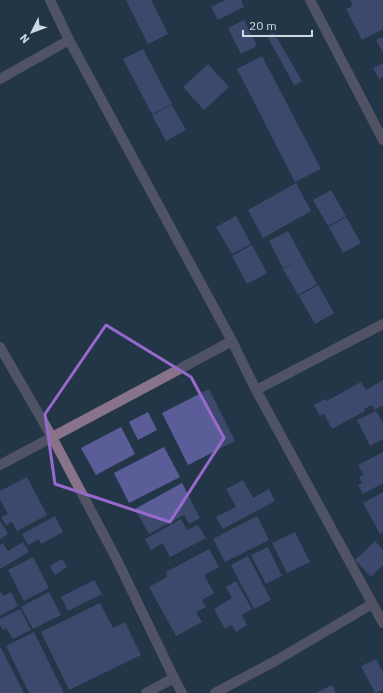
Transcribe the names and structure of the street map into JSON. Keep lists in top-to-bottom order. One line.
{"scale_bar":"20 m","north":"bottom left"}
